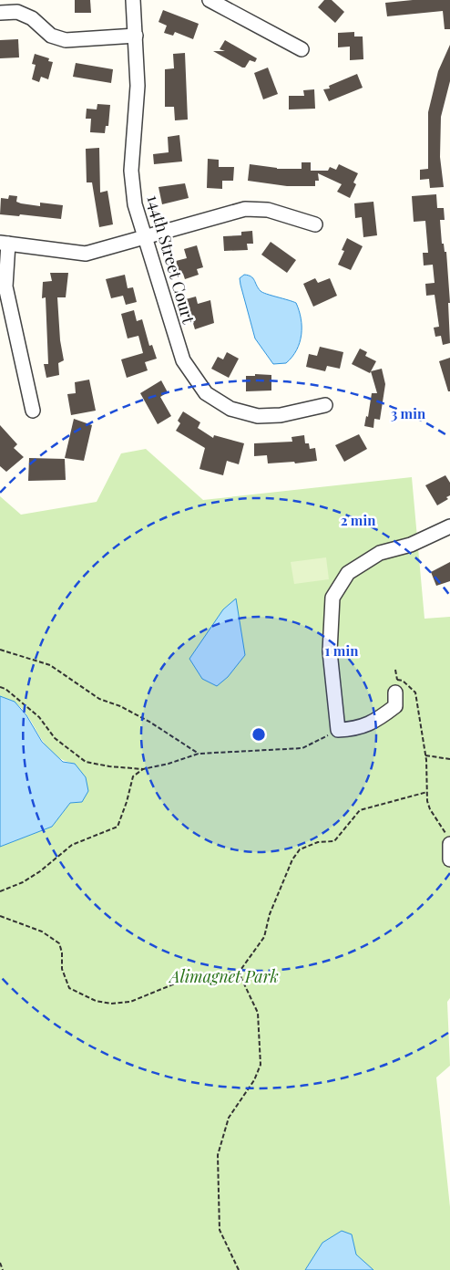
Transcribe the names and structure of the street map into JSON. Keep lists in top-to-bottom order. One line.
{"streets":{"street":["144th Street Court"]},"parks":["Alimagnet Park"],"rings":["3 min","2 min","1 min"]}
